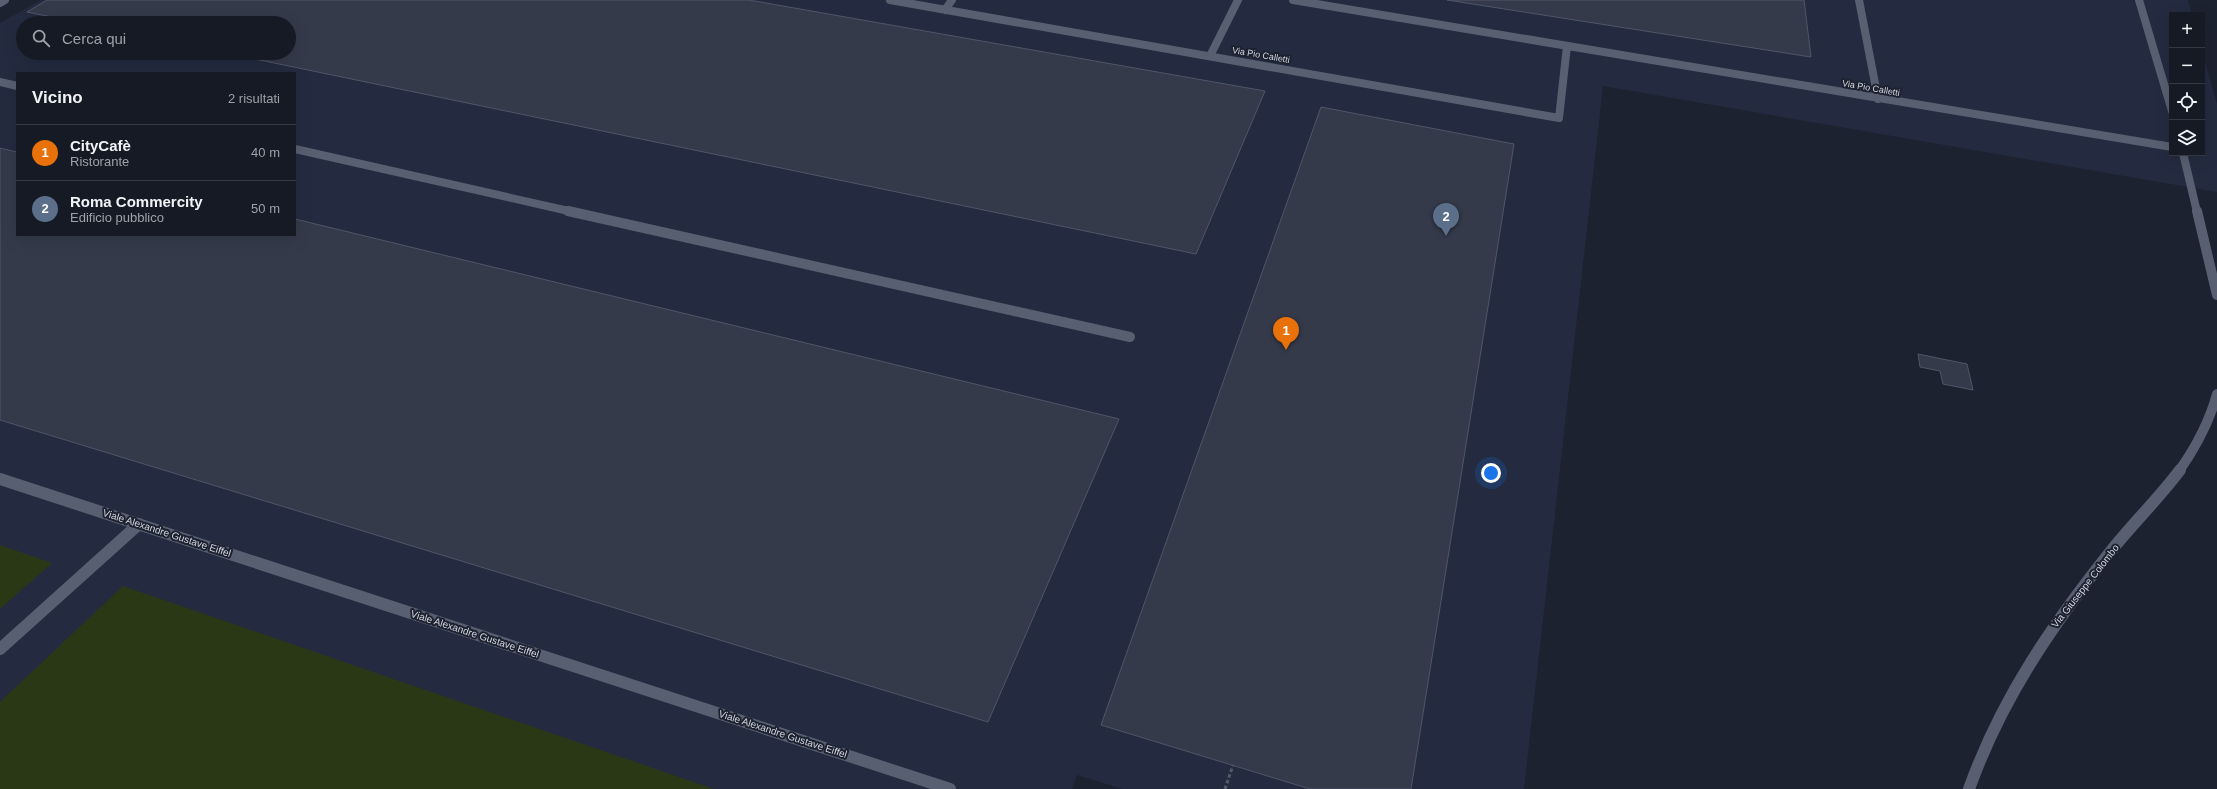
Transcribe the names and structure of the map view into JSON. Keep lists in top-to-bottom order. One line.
{"streets":{"street":["Via Pio Calletti","Viale Alexandre Gustave Eiffel","Via Giuseppe Colombo"]},"page":{"map_buttons":["+","−"],"search":"Cerca qui","heading":["Vicino","2 risultati"],"list":[{"mark":"1","name":"CityCafè","note":"Ristorante","value":"40 m"},{"mark":"2","name":"Roma Commercity","note":"Edificio pubblico","value":"50 m"}],"pins":["2","1"]}}
